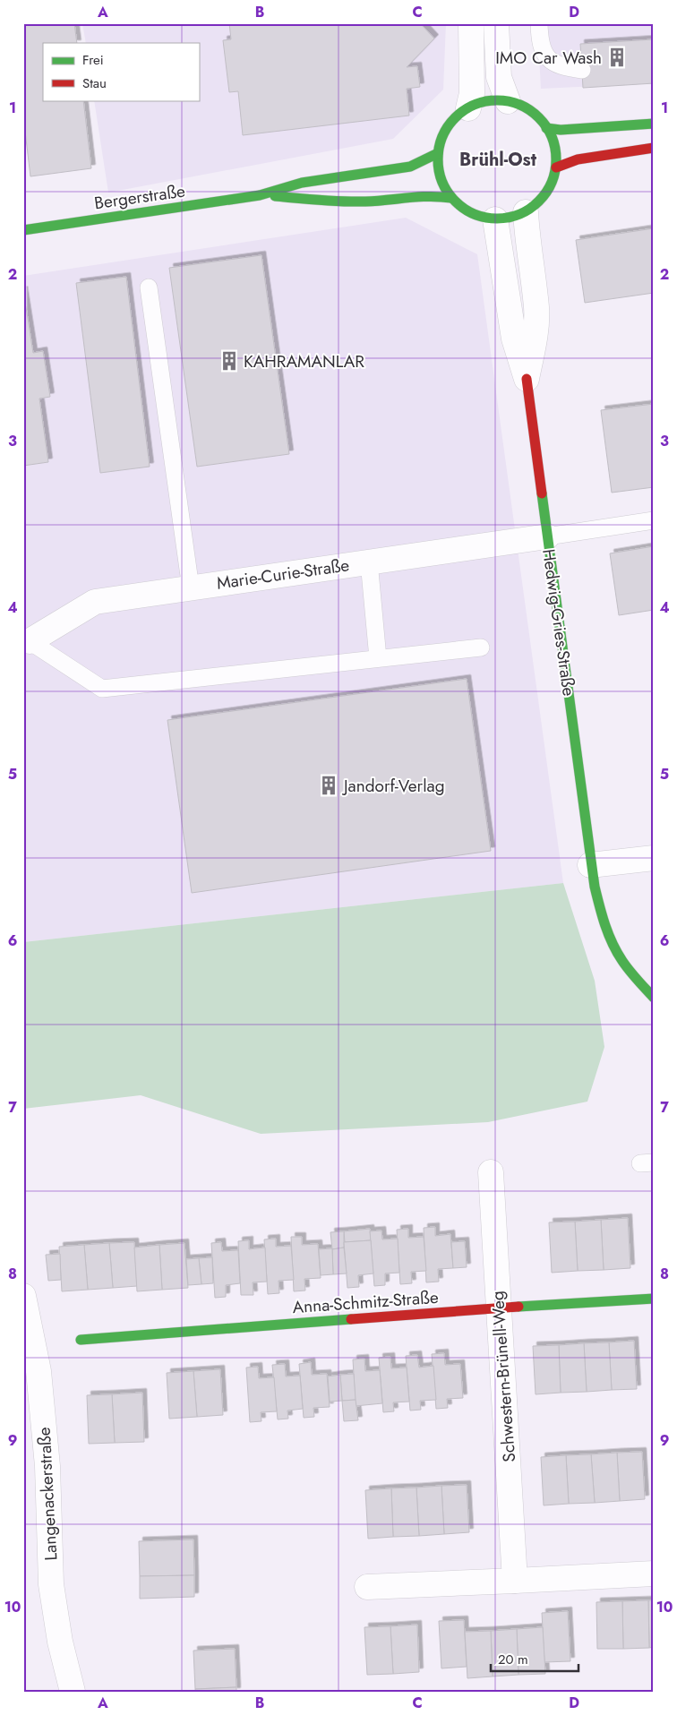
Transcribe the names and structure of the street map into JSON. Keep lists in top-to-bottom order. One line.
{"streets":{"street":["Bergerstraße","Marie-Curie-Straße","Hedwig-Gries-Straße","Anna-Schmitz-Straße","Schwestern-Brünell-Weg","Langenackerstraße"]},"crossings":[["Bergerstraße","Hedwig-Gries-Straße"],["Marie-Curie-Straße","Hedwig-Gries-Straße"],["Anna-Schmitz-Straße","Schwestern-Brünell-Weg"]],"districts":["Brühl-Ost"],"places":{"building":["IMO Car Wash","KAHRAMANLAR","Jandorf-Verlag"]},"legend":["Frei","Stau"],"scale_bar":"20 m","grid":{"columns":["A","B","C","D"],"rows":["1","2","3","4","5","6","7","8","9","10"]}}
